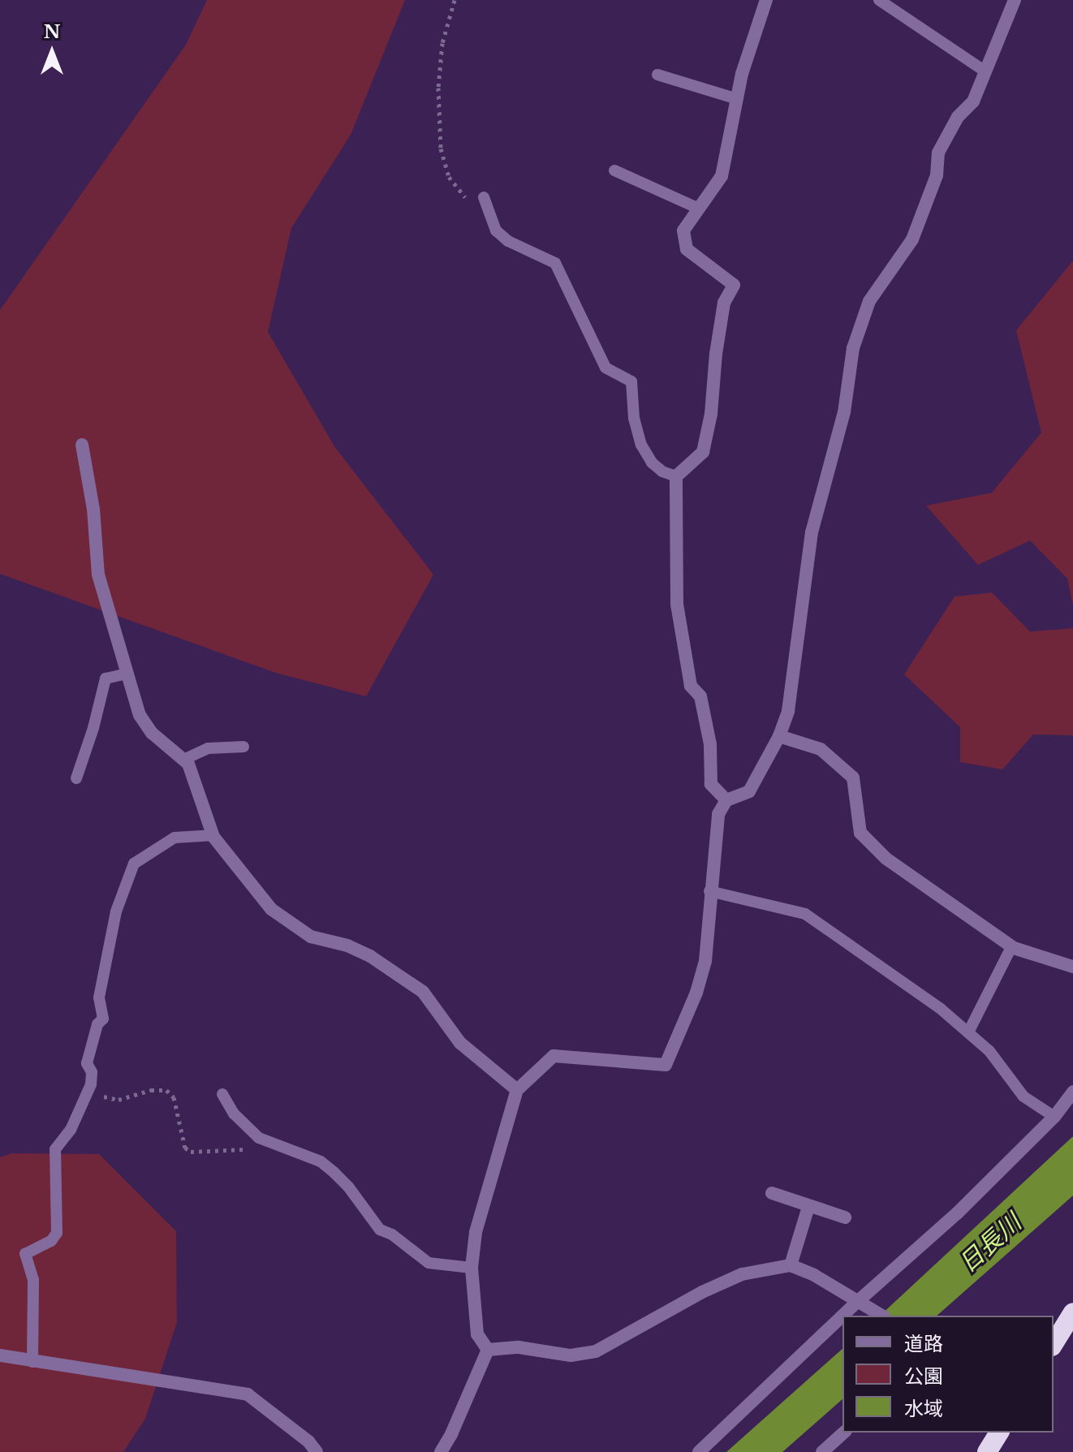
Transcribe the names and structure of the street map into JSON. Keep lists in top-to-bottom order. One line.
{"water":["日長川"],"legend":["道路","公園","水域"],"north":"top"}
